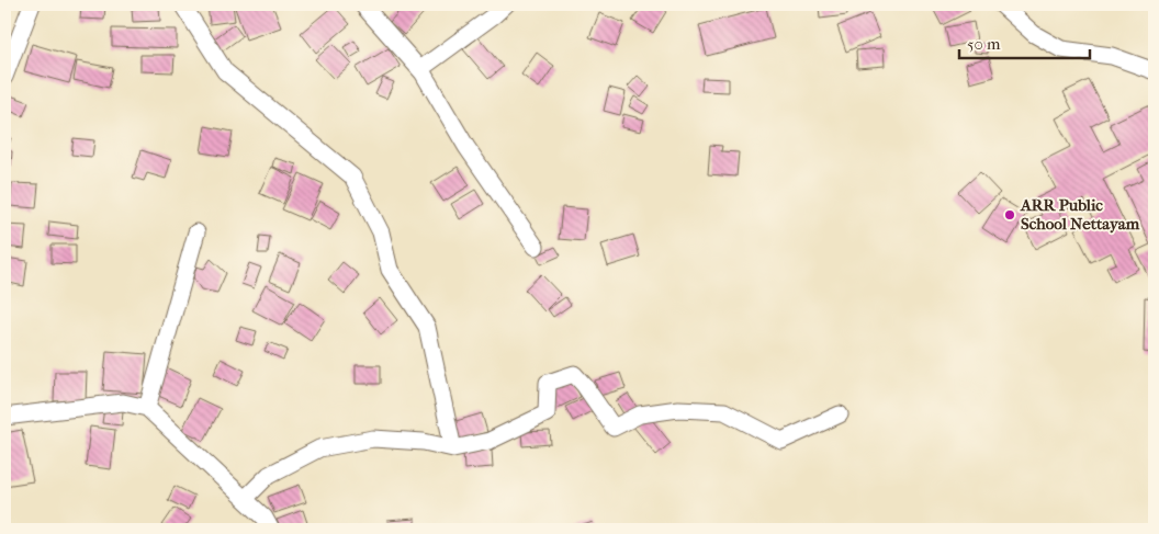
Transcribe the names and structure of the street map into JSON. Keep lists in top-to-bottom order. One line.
{"places":["ARR Public School Nettayam"],"scale_bar":"50 m"}
